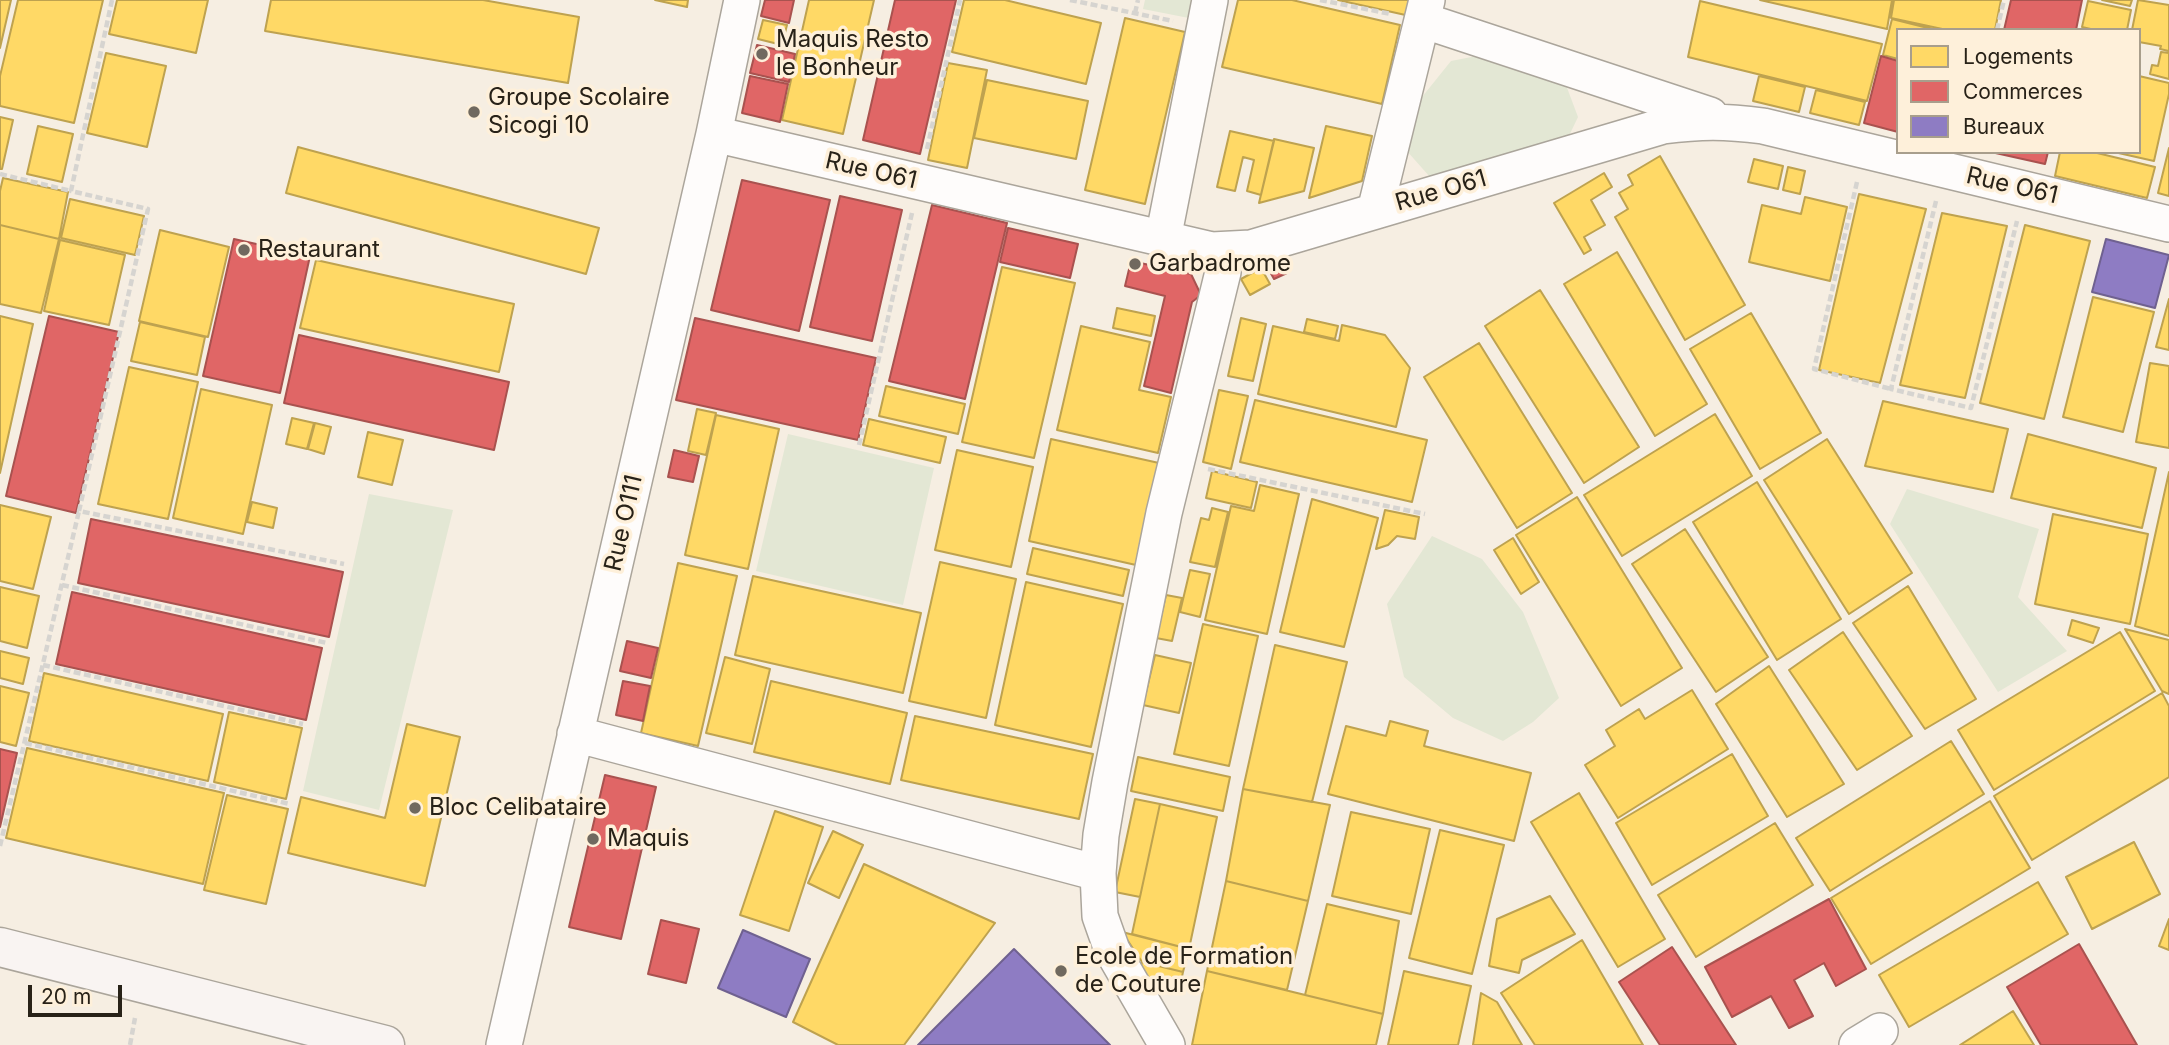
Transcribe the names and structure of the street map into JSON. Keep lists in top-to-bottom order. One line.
{"streets":{"street":["Rue O61","Rue O111"]},"crossings":[["Rue O61","Rue O111"]],"places":["Maquis Resto le Bonheur","Groupe Scolaire Sicogi 10","Restaurant","Garbadrome","Bloc Celibataire","Maquis","Ecole de Formation de Couture"],"legend":["Logements","Commerces","Bureaux"],"scale_bar":"20 m"}
